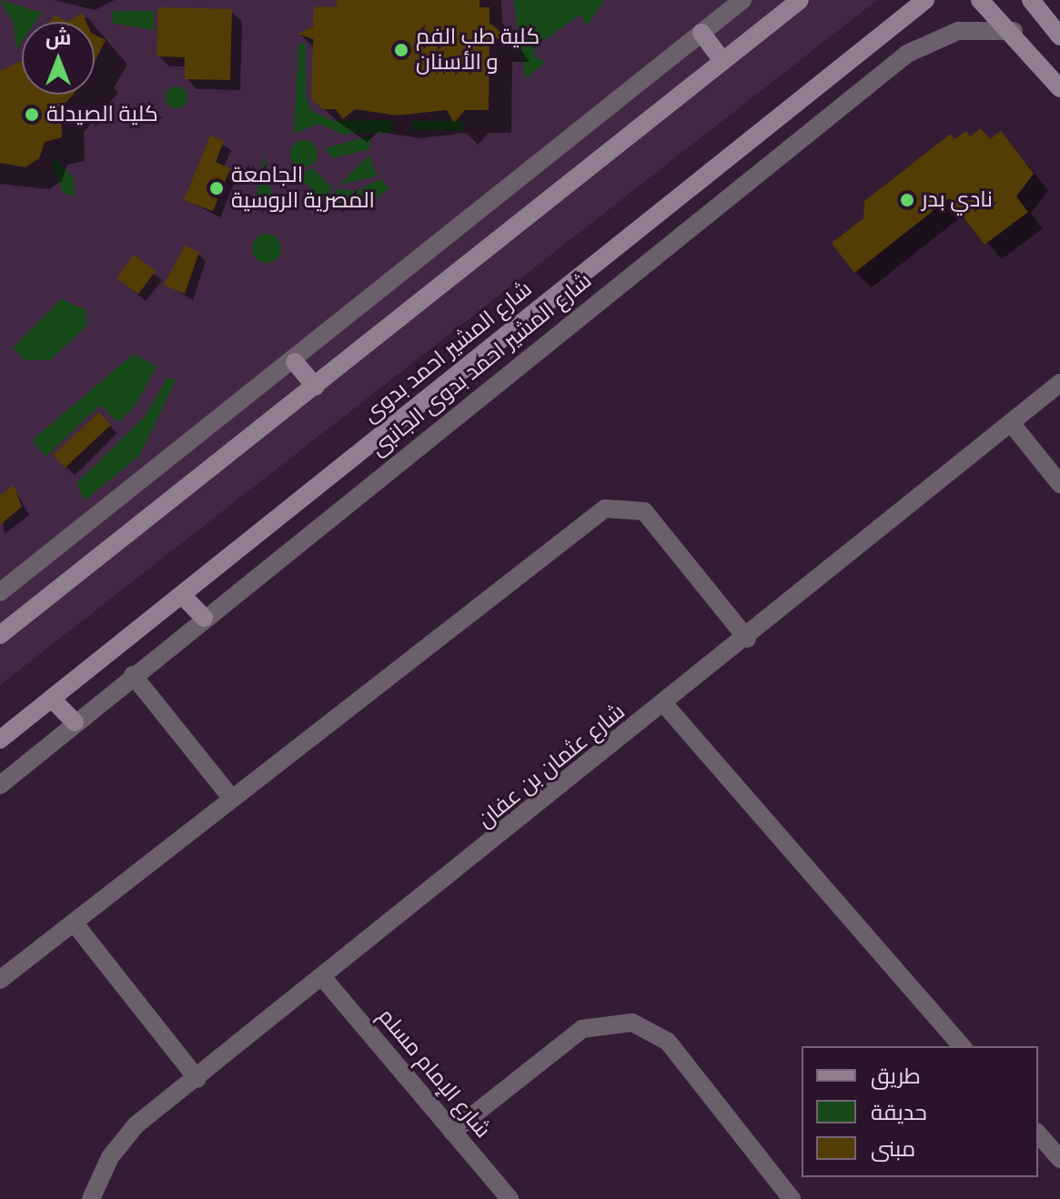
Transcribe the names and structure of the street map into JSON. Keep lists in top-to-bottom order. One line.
{"streets":{"street":["شارع المشير احمد بدوى","شارع المشير احمد بدوى الجانبى","شارع عثمان بن عفان","شارع الإمام مسلم"]},"crossings":[["شارع عثمان بن عفان","شارع الإمام مسلم"]],"places":["كلية طب الفم و الأسنان","كلية الصيدلة","الجامعة المصرية الروسية","نادي بدر"],"legend":["طريق","حديقة","مبنى"],"north":"top"}
